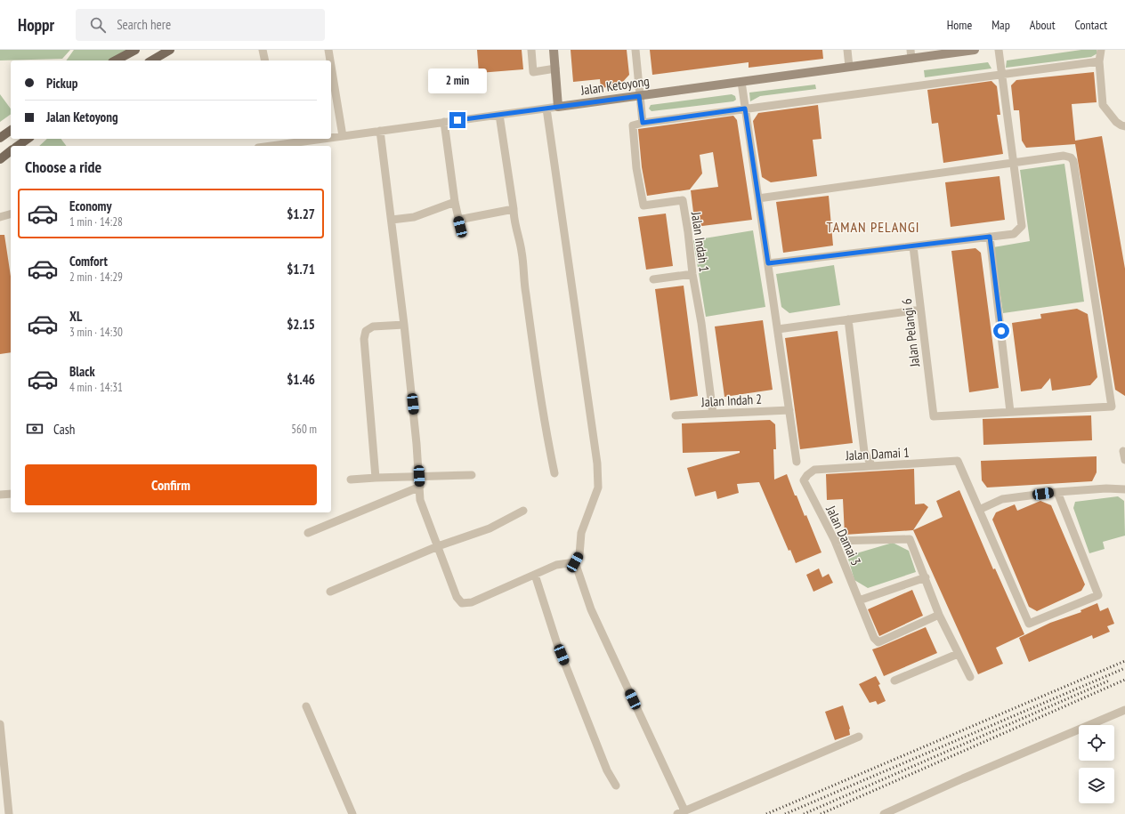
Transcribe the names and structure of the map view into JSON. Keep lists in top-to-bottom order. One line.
{"streets":{"street":["Jalan Ketoyong","Jalan Indah 1","Jalan Pelangi 6","Jalan Indah 2","Jalan Damai 1","Jalan Damai 3"]},"crossings":[["Jalan Indah 1","Jalan Indah 2"],["Jalan Damai 1","Jalan Damai 3"]],"districts":["TAMAN PELANGI"],"page":{"header":"Hoppr","search":"Search here","nav":["Home","Map","About","Contact"],"banner":["Pickup","Jalan Ketoyong"],"bubble":"2 min","heading":"Choose a ride","list":[{"name":"Economy","note":"1 min · 14:28","value":"$1.27"},{"name":"Comfort","note":"2 min · 14:29","value":"$1.71"},{"name":"XL","note":"3 min · 14:30","value":"$2.15"},{"name":"Black","note":"4 min · 14:31","value":"$1.46"}],"pay":["Cash","560 m"],"buttons":"Confirm"}}
